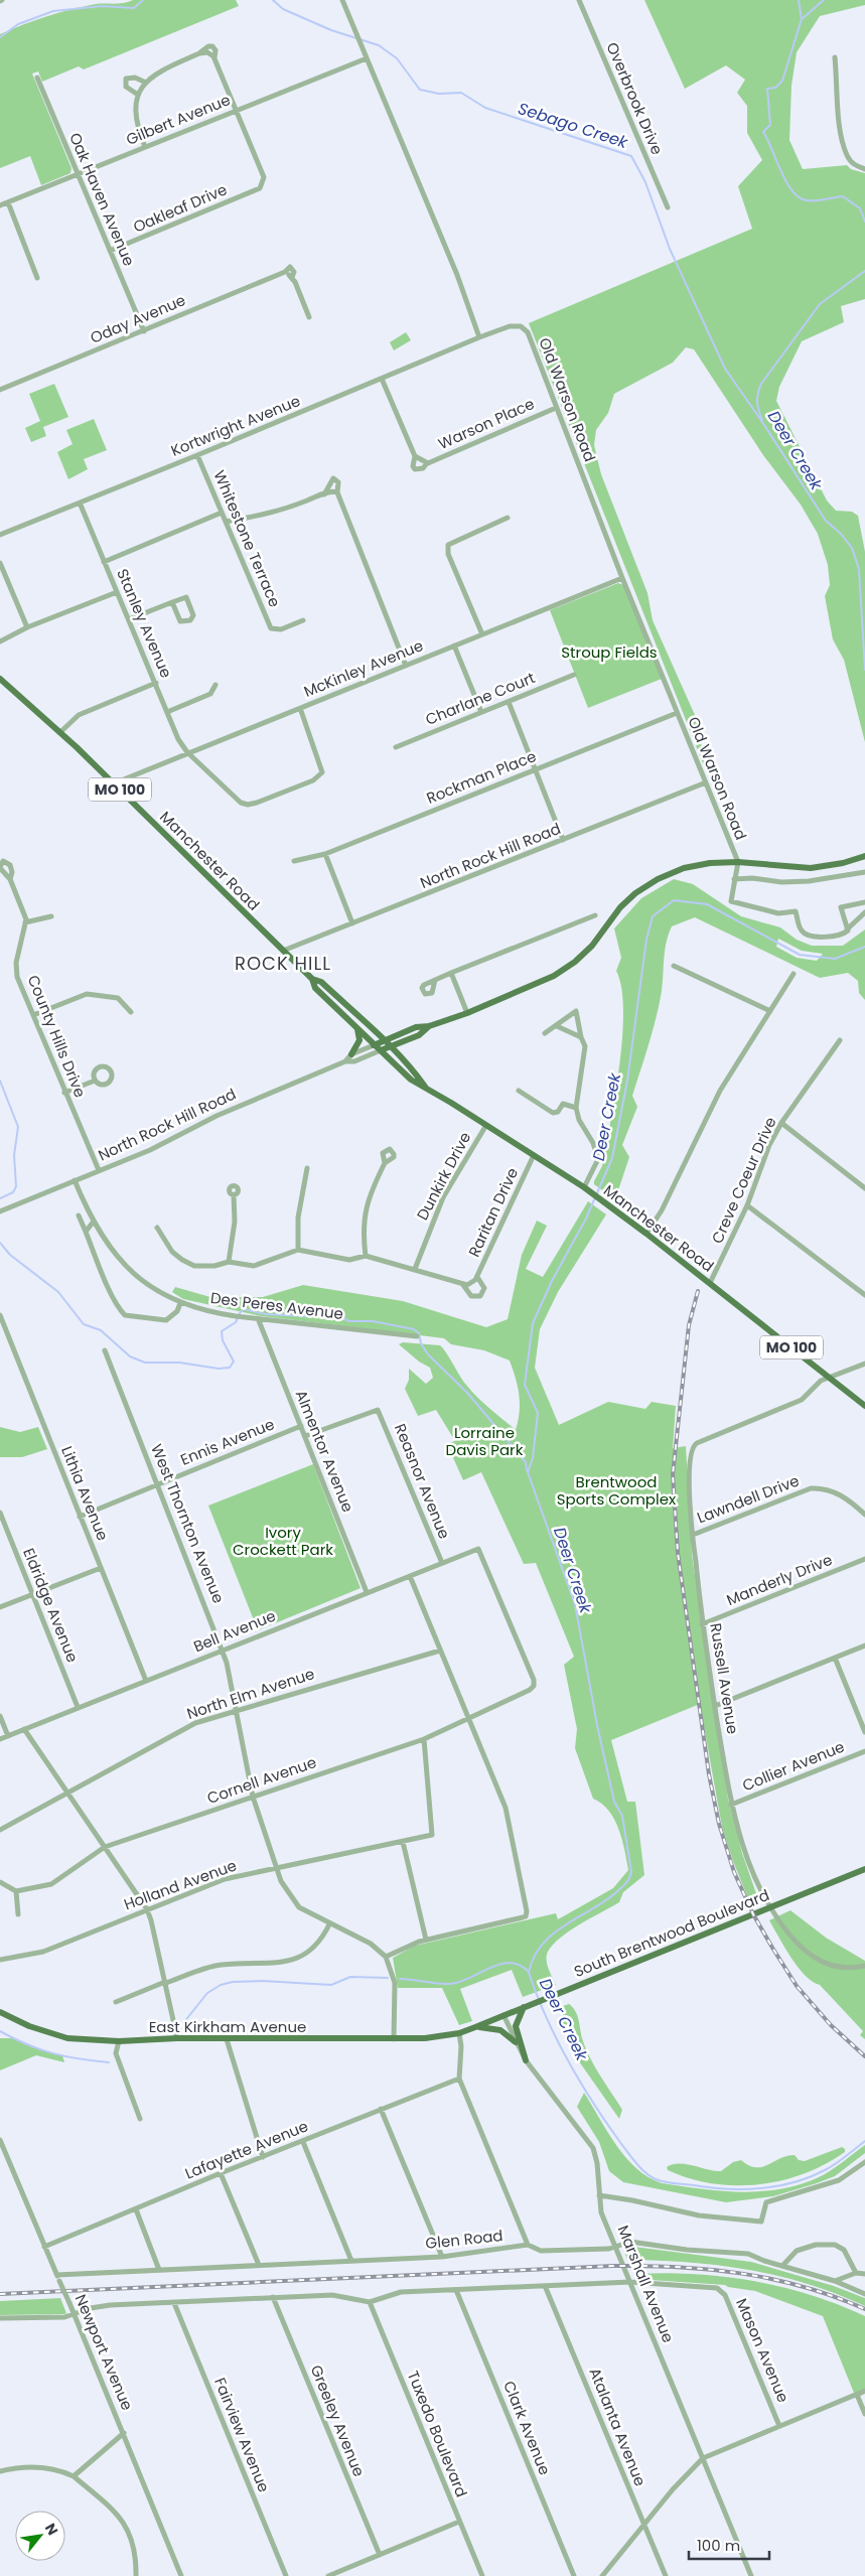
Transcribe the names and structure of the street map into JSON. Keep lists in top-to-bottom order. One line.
{"streets":{"main road":["MO 100","Manchester Road","South Brentwood Boulevard","East Kirkham Avenue"],"street":["Overbrook Drive","Gilbert Avenue","Oak Haven Avenue","Oakleaf Drive","Oday Avenue","Old Warson Road","Warson Place","Kortwright Avenue","Whitestone Terrace","Stanley Avenue","McKinley Avenue","Charlane Court","Rockman Place","North Rock Hill Road","County Hills Drive","Dunkirk Drive","Creve Coeur Drive","Raritan Drive","Des Peres Avenue","Ennis Avenue","Almentor Avenue","Reasnor Avenue","Lithia Avenue","Lawndell Drive","West Thornton Avenue","Manderly Drive","Eldridge Avenue","Bell Avenue","Russell Avenue","North Elm Avenue","Collier Avenue","Cornell Avenue","Holland Avenue","Lafayette Avenue","Glen Road","Marshall Avenue","Mason Avenue","Newport Avenue","Greeley Avenue","Atalanta Avenue","Clark Avenue","Tuxedo Boulevard","Fairview Avenue"]},"crossings":[["Gilbert Avenue","Oak Haven Avenue"],["Gilbert Avenue","Oakleaf Drive"],["Oak Haven Avenue","Oakleaf Drive"],["Oak Haven Avenue","Oday Avenue"],["Old Warson Road","Warson Place"],["Old Warson Road","Kortwright Avenue"],["Old Warson Road","McKinley Avenue"],["Old Warson Road","Rockman Place"],["Old Warson Road","North Rock Hill Road"],["Warson Place","Kortwright Avenue"],["Kortwright Avenue","Whitestone Terrace"],["Kortwright Avenue","Stanley Avenue"],["Stanley Avenue","McKinley Avenue"],["McKinley Avenue","Manchester Road"],["North Rock Hill Road","Manchester Road"],["North Rock Hill Road","County Hills Drive"],["North Rock Hill Road","Des Peres Avenue"],["Manchester Road","Dunkirk Drive"],["Manchester Road","Creve Coeur Drive"],["Manchester Road","Raritan Drive"],["Manchester Road","Russell Avenue"],["Des Peres Avenue","Almentor Avenue"],["Ennis Avenue","Almentor Avenue"],["Ennis Avenue","Lithia Avenue"],["Ennis Avenue","West Thornton Avenue"],["Almentor Avenue","Reasnor Avenue"],["Almentor Avenue","Bell Avenue"],["Reasnor Avenue","Bell Avenue"],["Lithia Avenue","Bell Avenue"],["Lawndell Drive","Russell Avenue"],["West Thornton Avenue","Bell Avenue"],["West Thornton Avenue","North Elm Avenue"],["West Thornton Avenue","Cornell Avenue"],["West Thornton Avenue","Holland Avenue"],["Manderly Drive","Russell Avenue"],["Eldridge Avenue","Bell Avenue"],["Bell Avenue","Cornell Avenue"],["Russell Avenue","Collier Avenue"],["Russell Avenue","South Brentwood Boulevard"],["Cornell Avenue","Holland Avenue"],["South Brentwood Boulevard","East Kirkham Avenue"],["South Brentwood Boulevard","Marshall Avenue"],["Lafayette Avenue","Newport Avenue"],["Glen Road","Marshall Avenue"],["Glen Road","Newport Avenue"],["Marshall Avenue","Mason Avenue"]],"districts":["ROCK HILL"],"water":["Sebago Creek","Deer Creek"],"parks":["Stroup Fields","Lorraine Davis Park","Brentwood Sports Complex","Ivory Crockett Park"],"scale_bar":"100 m","north":"top right"}
